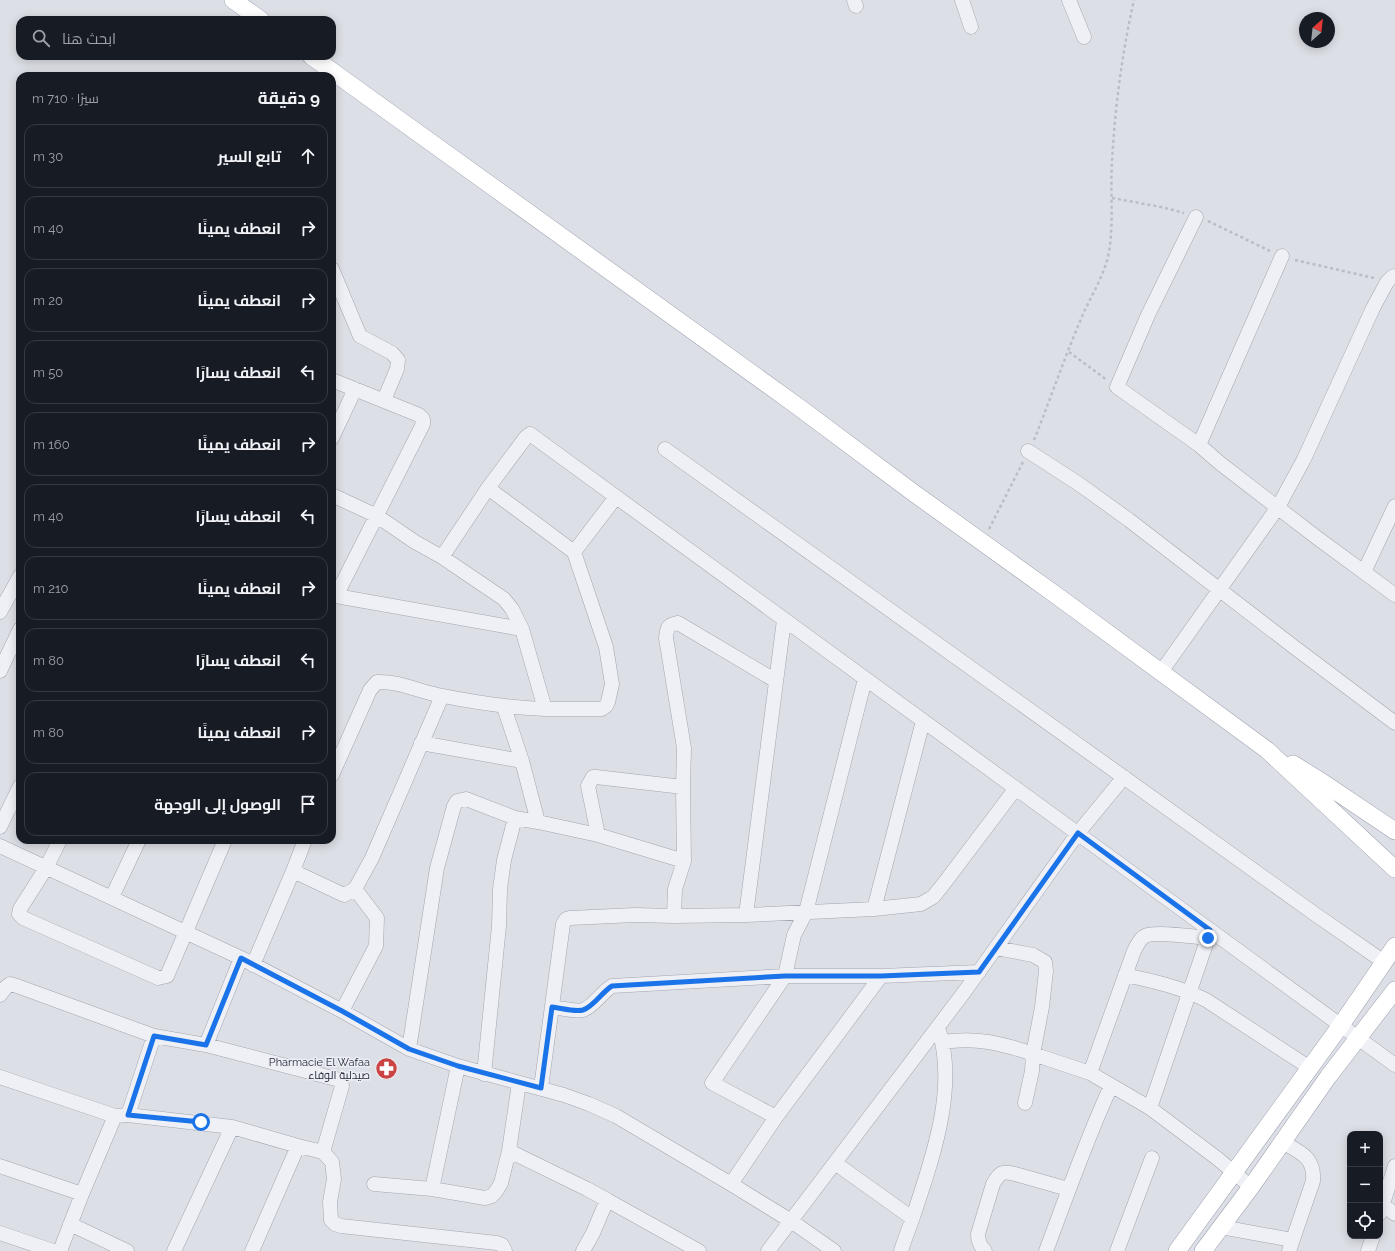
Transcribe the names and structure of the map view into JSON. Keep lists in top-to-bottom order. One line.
{"places":{"pharmacy":["Pharmacie El Wafaa صيدلية الوفاء"]},"north":"top right","page":{"search":"ابحث هنا","heading":["9 دقيقة","سيرًا · 710 m"],"list":[["تابع السير","30 m"],["انعطف يمينًا","40 m"],["انعطف يمينًا","20 m"],["انعطف يسارًا","50 m"],["انعطف يمينًا","160 m"],["انعطف يسارًا","40 m"],["انعطف يمينًا","210 m"],["انعطف يسارًا","80 m"],["انعطف يمينًا","80 m"],"الوصول إلى الوجهة"],"map_buttons":["+","−"]}}
